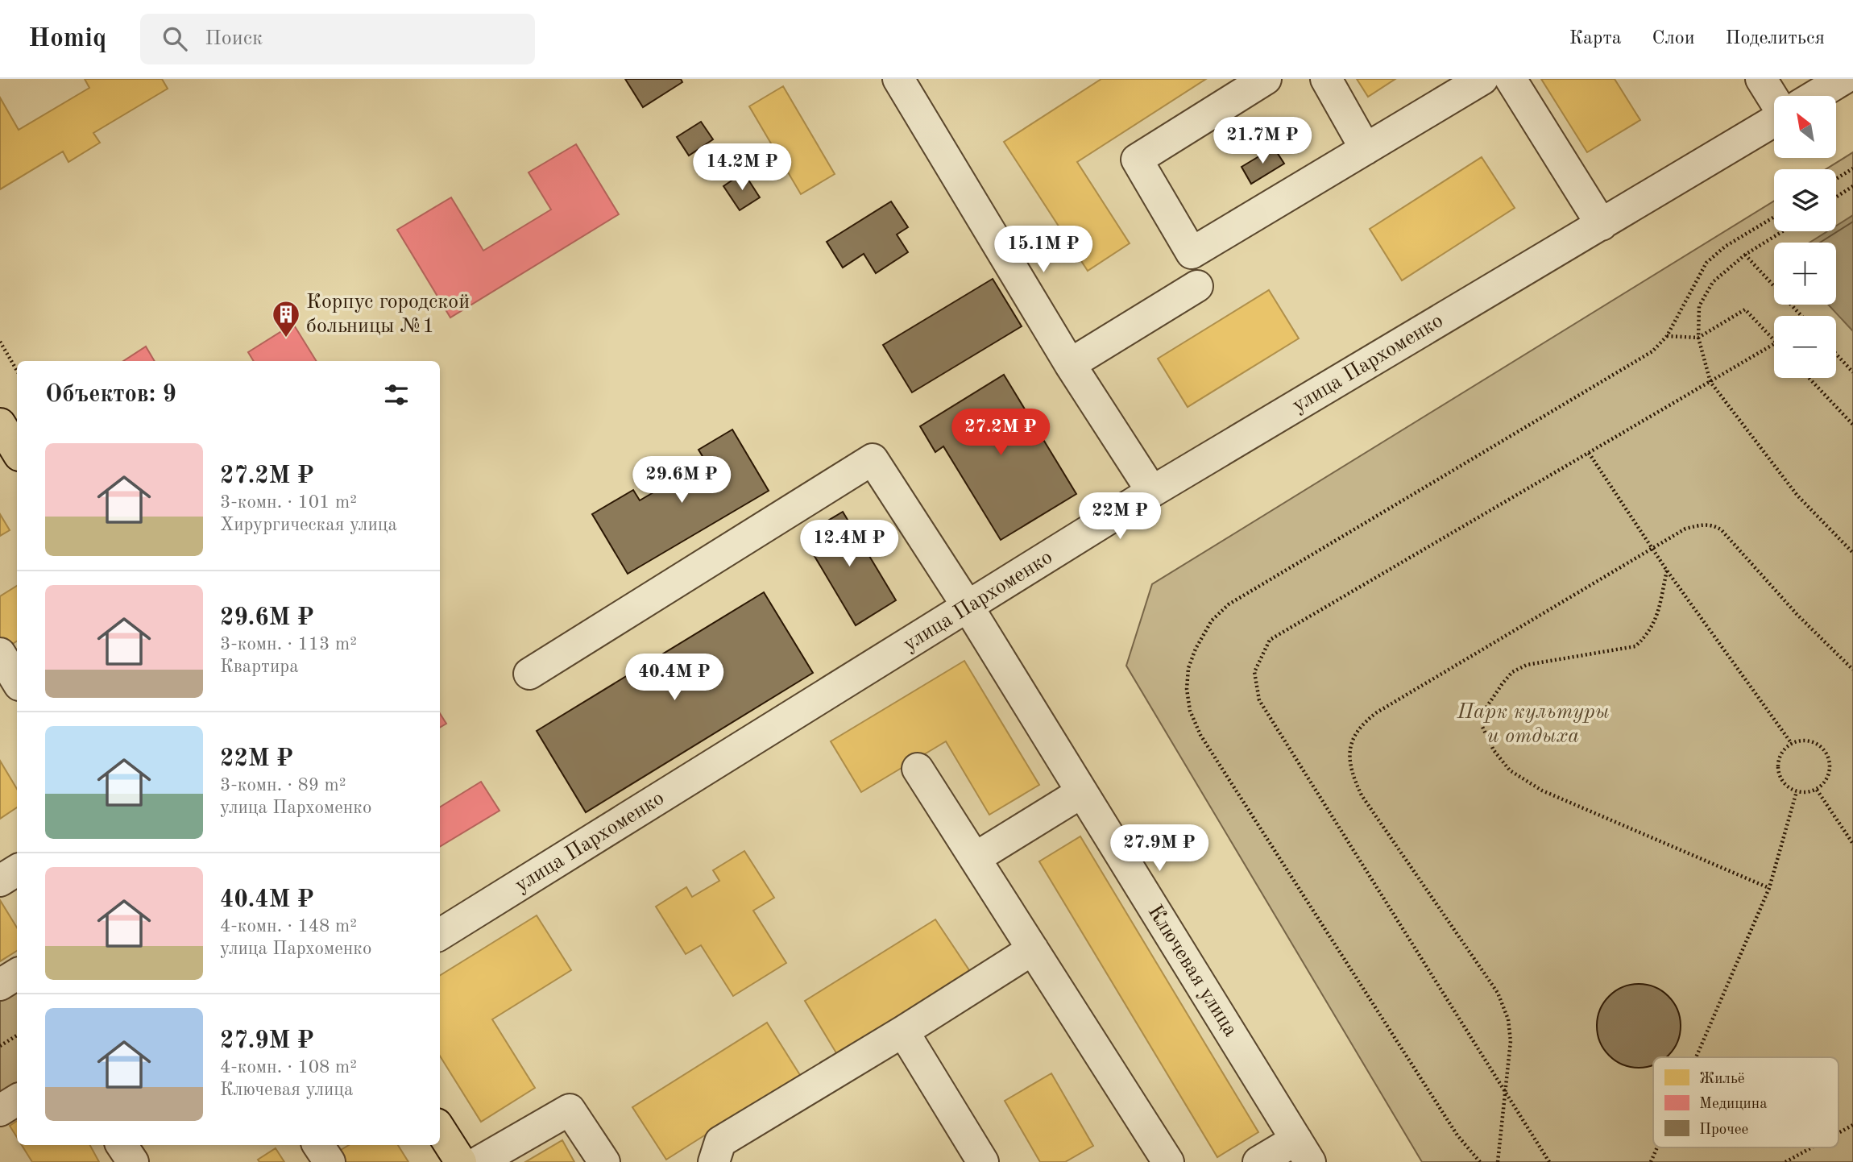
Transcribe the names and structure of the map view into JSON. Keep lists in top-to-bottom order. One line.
{"streets":{"street":["улица Пархоменко","Ключевая улица"]},"crossings":[["улица Пархоменко","Ключевая улица"]],"parks":["Парк культуры и отдыха"],"places":{"building":["Корпус городской больницы №1"]},"legend":["Жильё","Медицина","Прочее"],"north":"top left","page":{"header":"Homiq","search":"Поиск","nav":["Карта","Слои","Поделиться"],"map_buttons":["+","−"],"price":["21.7M ₽","14.2M ₽","15.1M ₽","27.2M ₽","29.6M ₽","22M ₽","12.4M ₽","40.4M ₽","27.9M ₽"],"heading":"Объектов: 9","list":[{"name":"27.2M ₽","note":"3-комн. · 101 m² · Хирургическая улица"},{"name":"29.6M ₽","note":"3-комн. · 113 m² · Квартира"},{"name":"22M ₽","note":"3-комн. · 89 m² · улица Пархоменко"},{"name":"40.4M ₽","note":"4-комн. · 148 m² · улица Пархоменко"},{"name":"27.9M ₽","note":"4-комн. · 108 m² · Ключевая улица"}]}}
